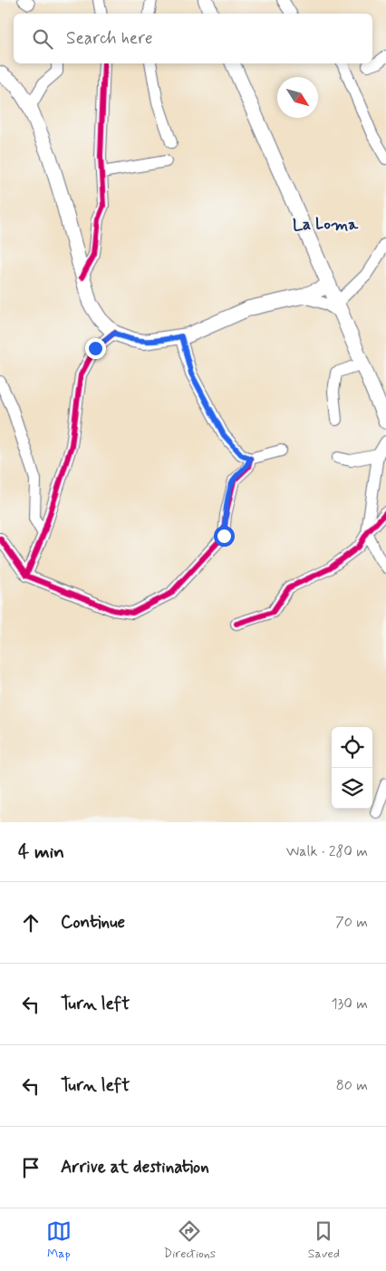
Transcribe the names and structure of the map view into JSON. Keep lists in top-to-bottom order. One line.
{"districts":["La Loma"],"north":"bottom right","page":{"search":"Search here","heading":["4 min","Walk · 280 m"],"list":[["Continue","70 m"],["Turn left","130 m"],["Turn left","80 m"],"Arrive at destination"],"nav":["Map","Directions","Saved"]}}
